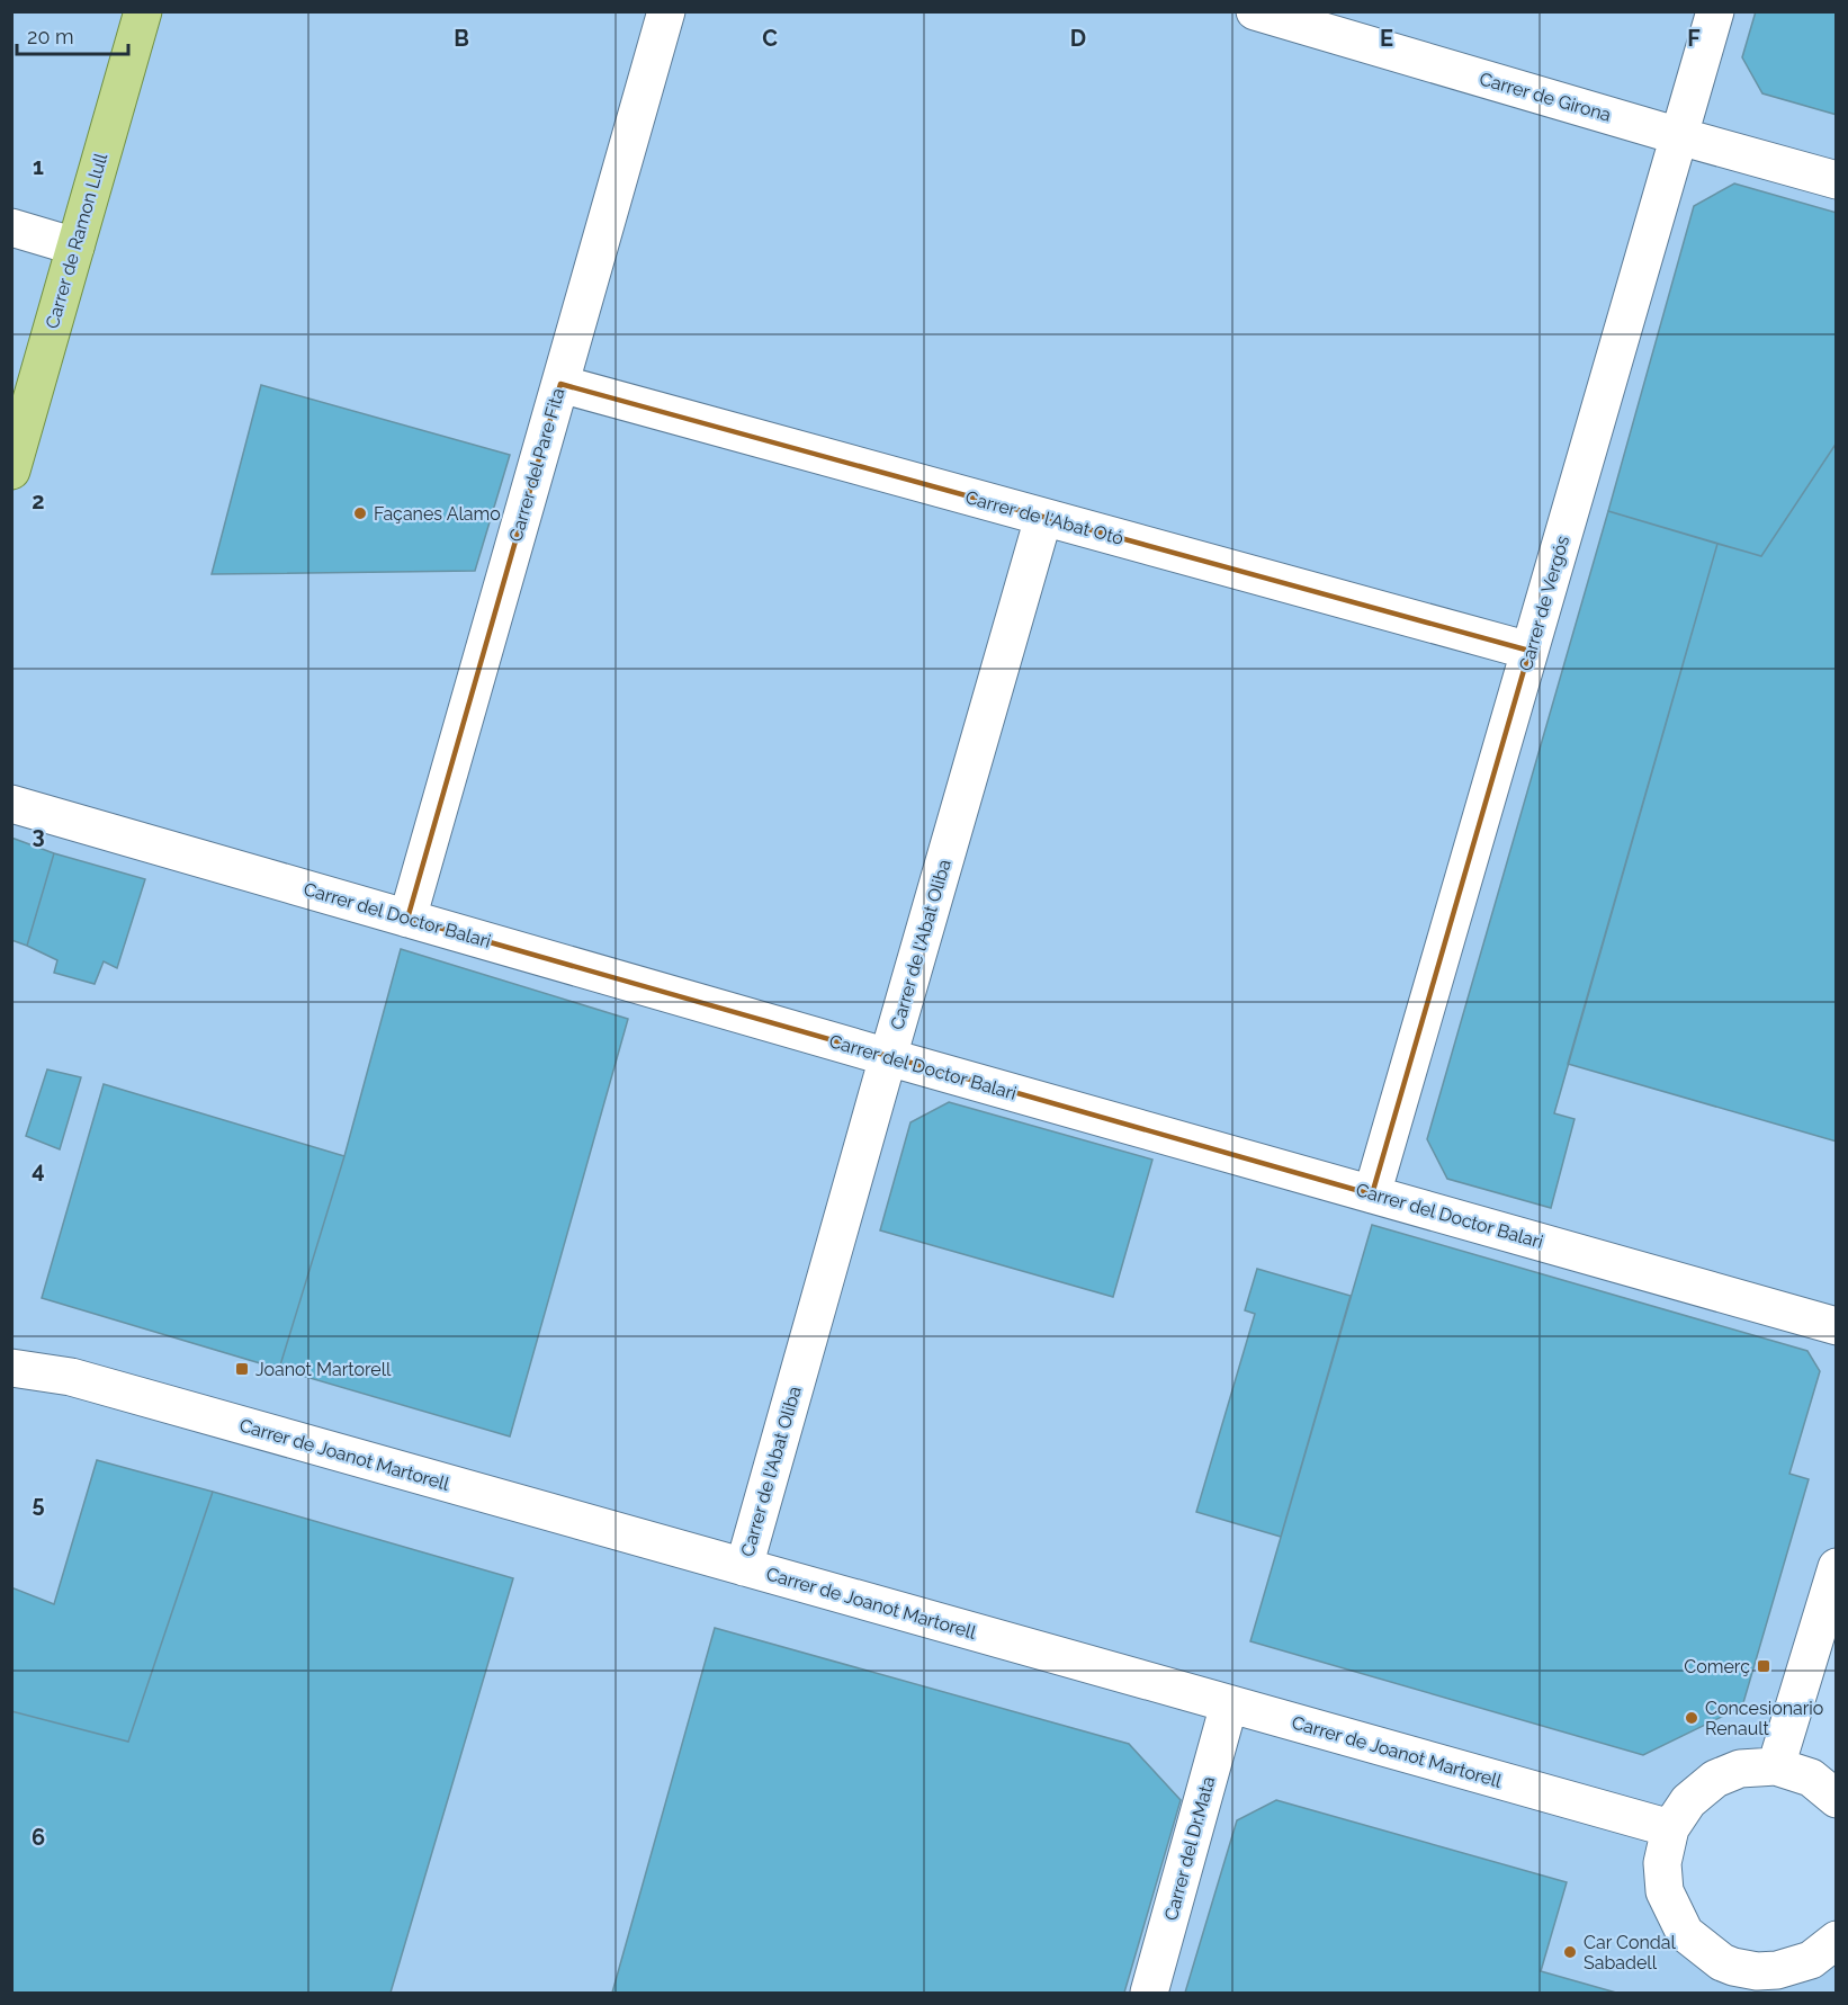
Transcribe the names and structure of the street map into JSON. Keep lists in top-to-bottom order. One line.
{"streets":{"main road":["Carrer de Ramon Llull"],"street":["Carrer de Girona","Carrer del Pare Fita","Carrer de l'Abat Otó","Carrer de Vergós","Carrer del Doctor Balari","Carrer de l'Abat Oliba","Carrer de Joanot Martorell","Carrer del Dr.Mata"]},"crossings":[["Carrer de Girona","Carrer de Vergós"],["Carrer del Pare Fita","Carrer de l'Abat Otó"],["Carrer del Pare Fita","Carrer del Doctor Balari"],["Carrer de l'Abat Otó","Carrer de Vergós"],["Carrer de l'Abat Otó","Carrer de l'Abat Oliba"],["Carrer de Vergós","Carrer del Doctor Balari"],["Carrer del Doctor Balari","Carrer de l'Abat Oliba"],["Carrer de l'Abat Oliba","Carrer de Joanot Martorell"],["Carrer de Joanot Martorell","Carrer del Dr.Mata"]],"places":{"other":["Façanes Alamo","Concesionario Renault","Car Condal Sabadell"],"transit":["Joanot Martorell","Comerç"]},"scale_bar":"20 m","grid":{"columns":["B","C","D","E","F"],"rows":["1","2","3","4","5","6"]}}
